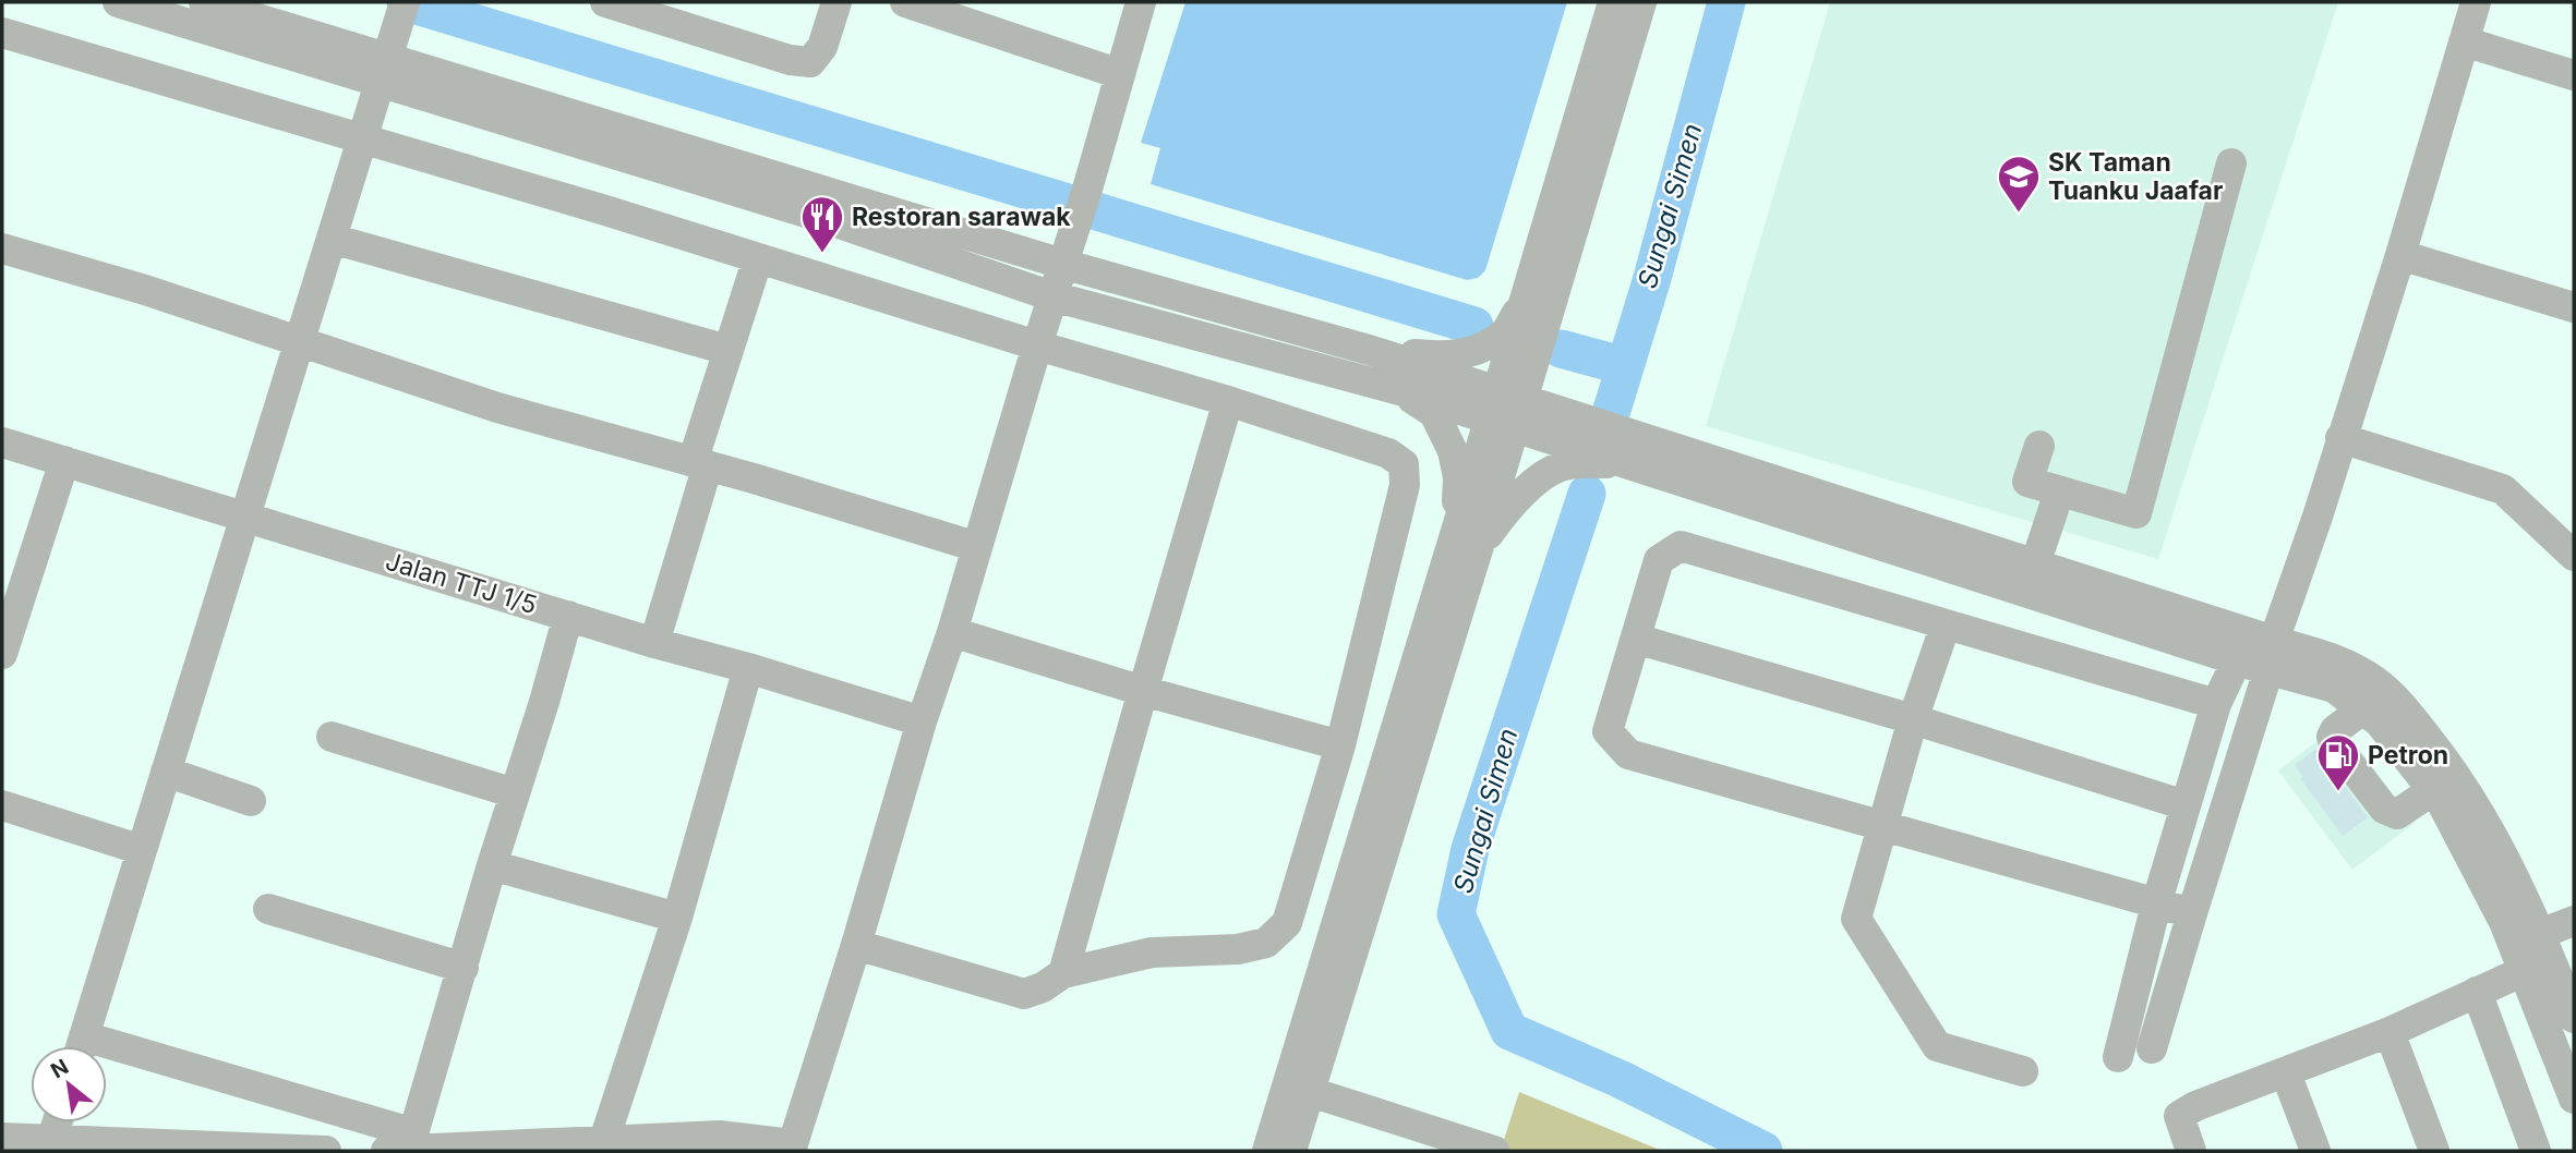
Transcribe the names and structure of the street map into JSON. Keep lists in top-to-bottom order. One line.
{"streets":{"street":["Jalan TTJ 1/5"]},"water":["Sungai Simen"],"places":{"school or university":["SK Taman Tuanku Jaafar"],"restaurant":["Restoran sarawak"],"fuel station":["Petron"]},"north":"top left"}
